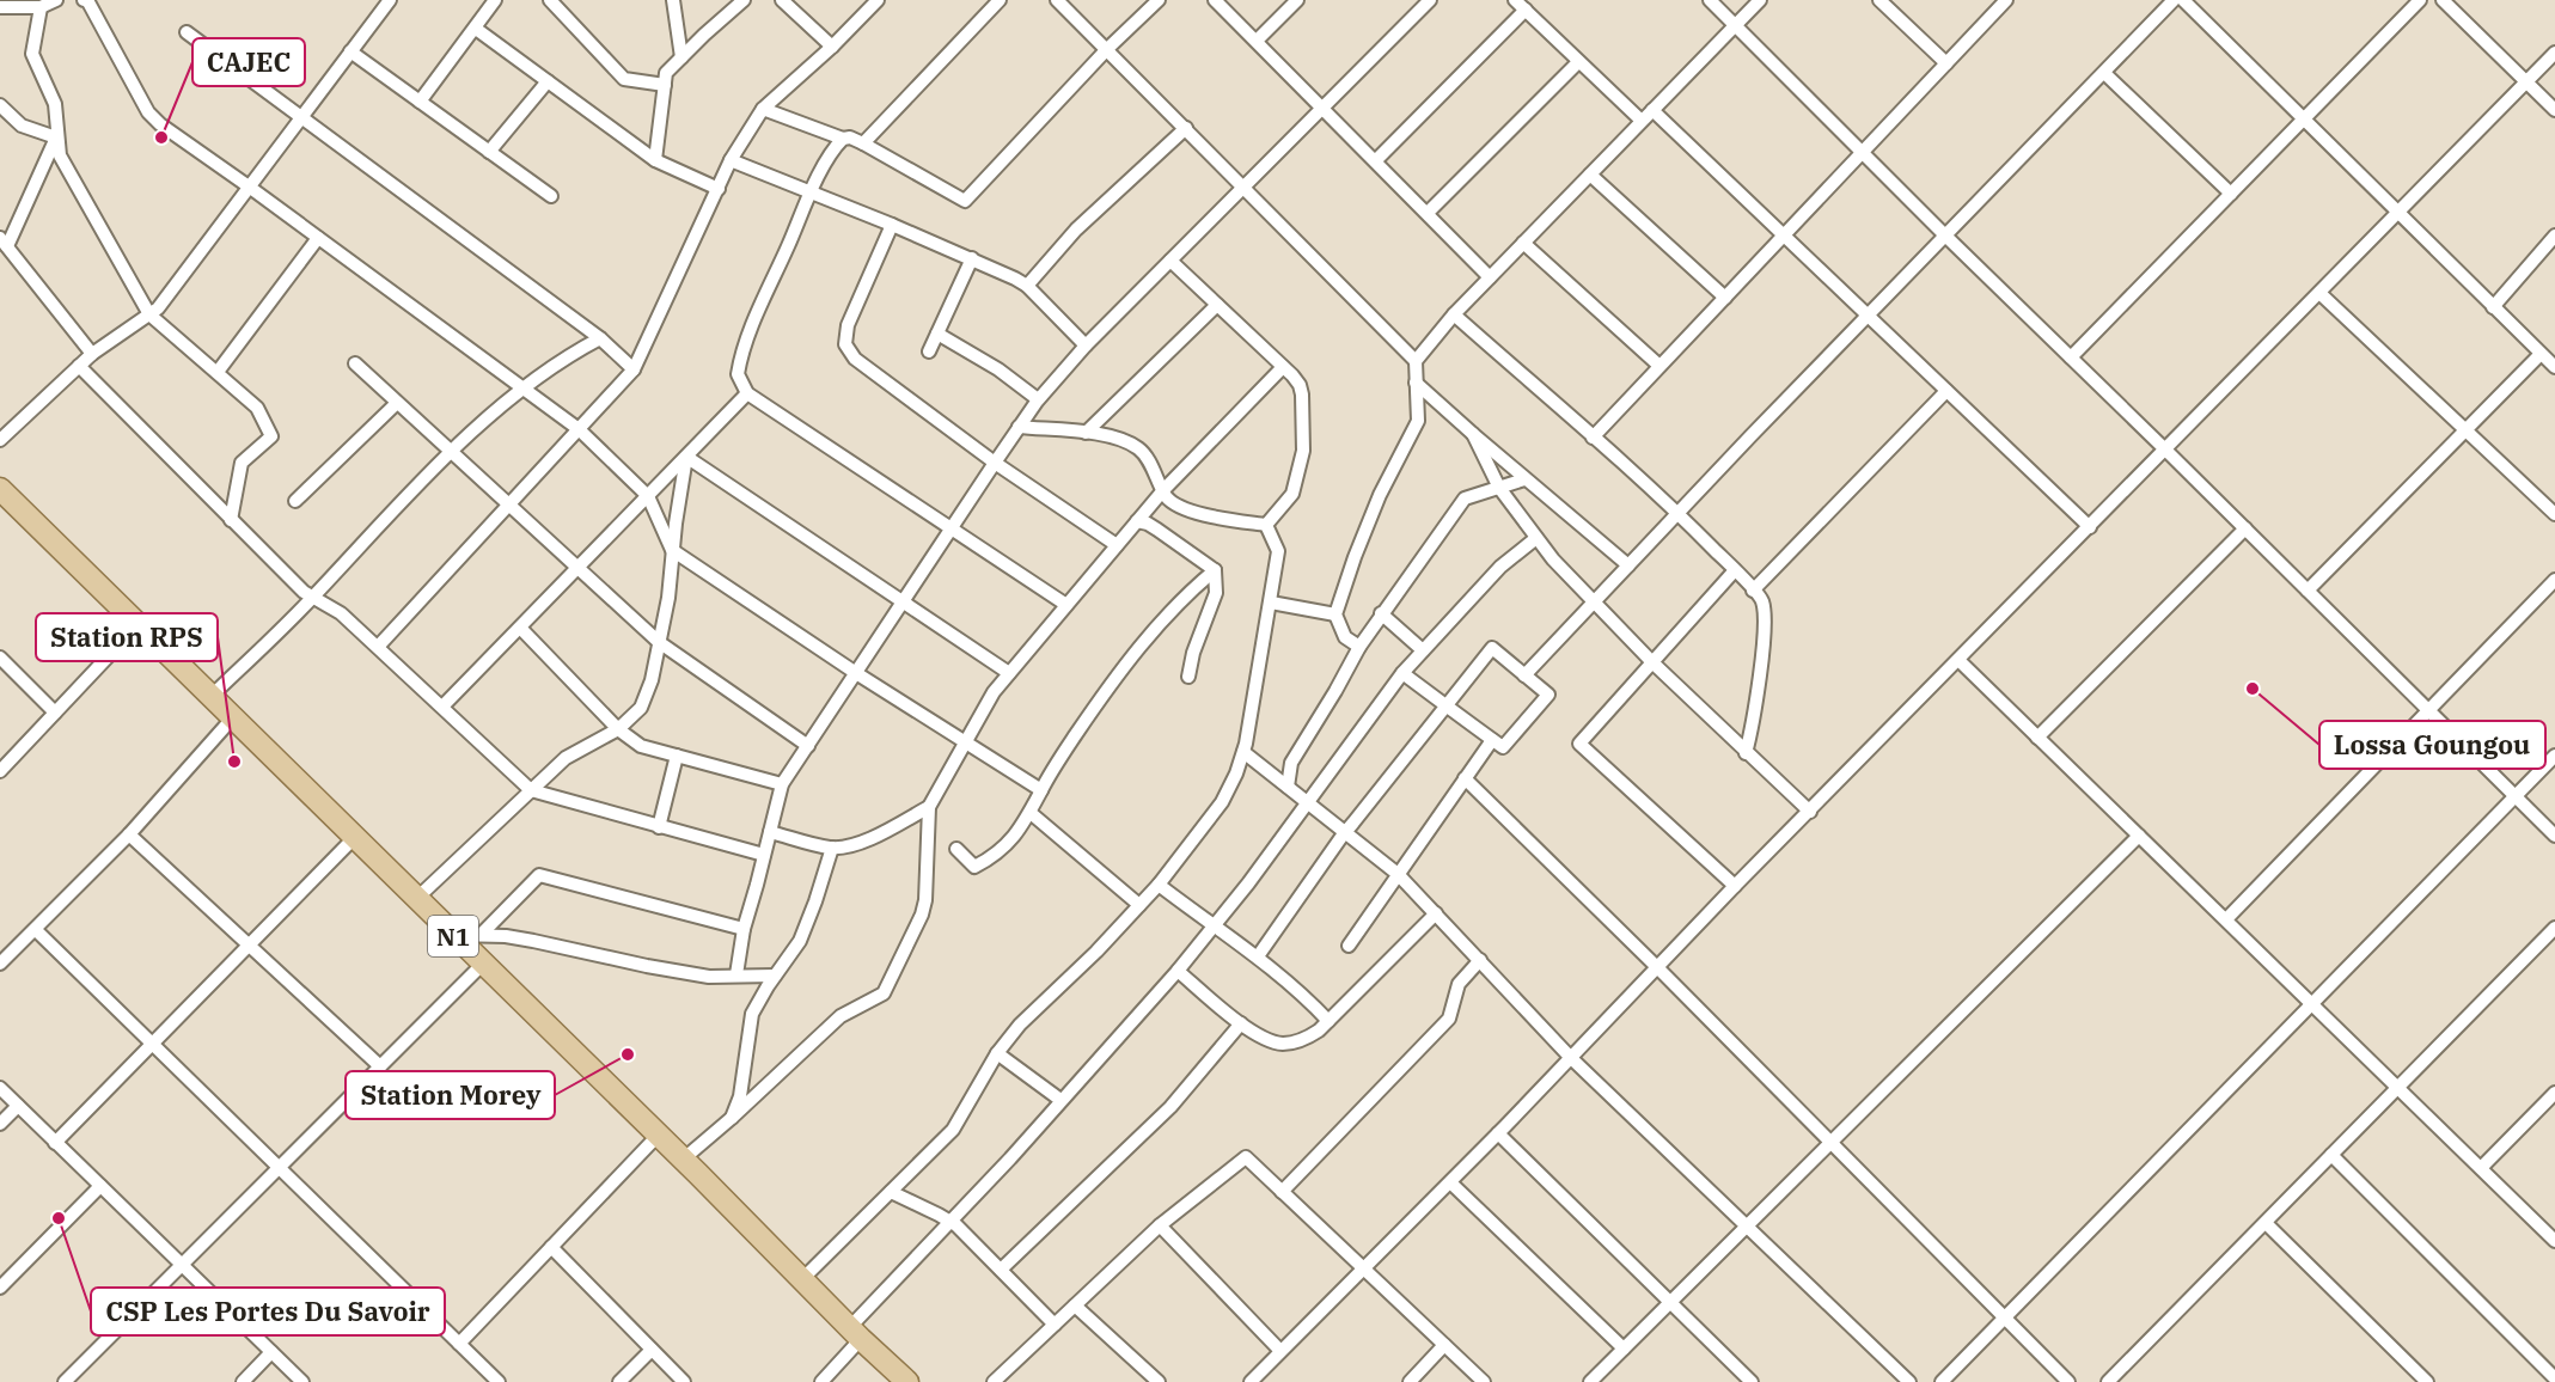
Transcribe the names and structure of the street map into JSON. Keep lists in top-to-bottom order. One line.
{"streets":{"main road":["N1"]},"places":["CAJEC","Lossa Goungou","Station RPS","Station Morey","CSP Les Portes Du Savoir"]}
